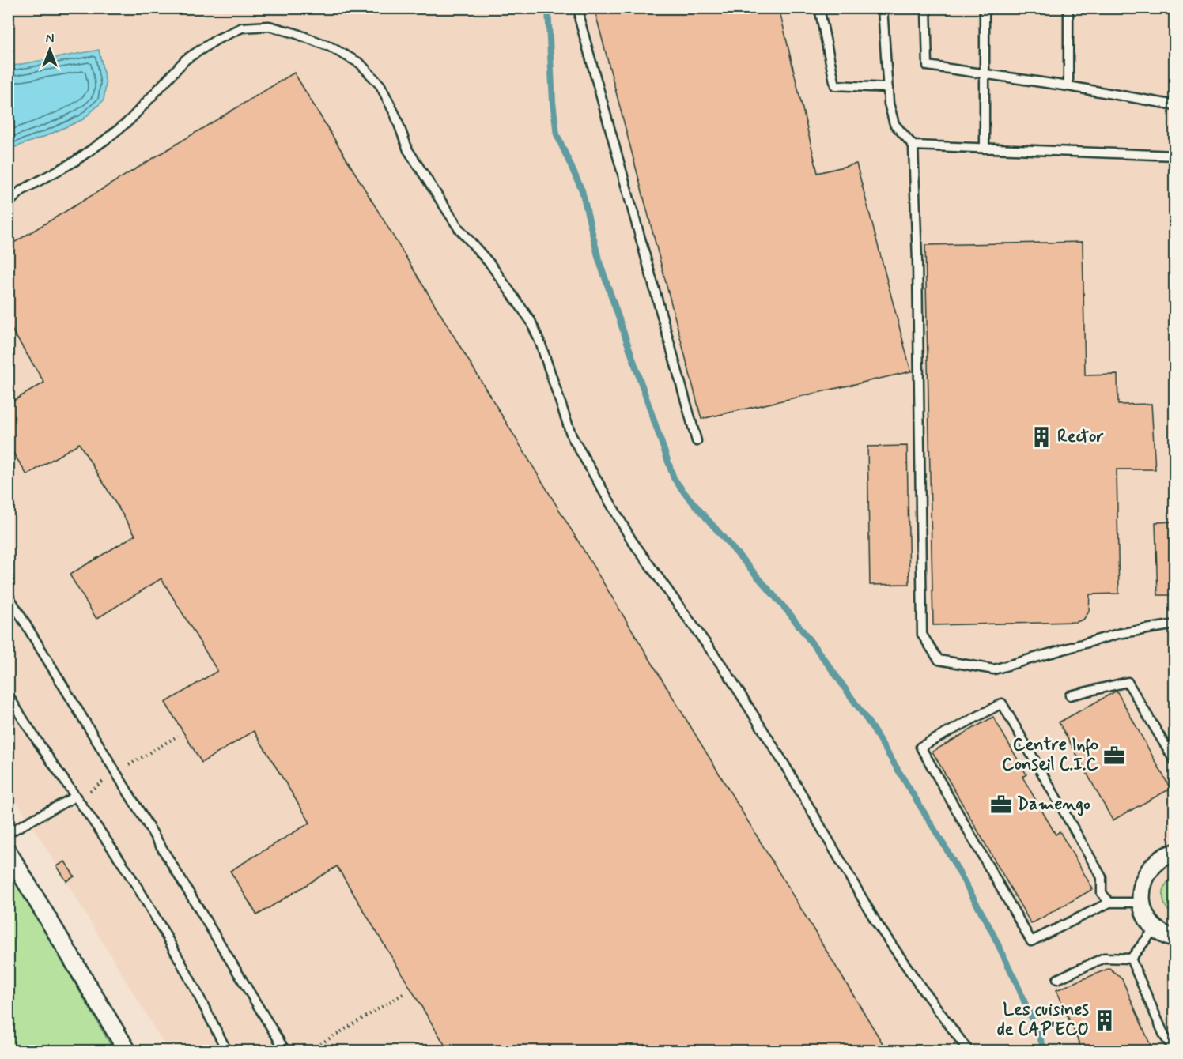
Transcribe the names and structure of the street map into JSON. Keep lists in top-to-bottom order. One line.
{"places":{"building":["Rector","Les cuisines de CAP'ECO"],"office":["Centre Info Conseil C.I.C","Damengo"]},"north":"top"}
